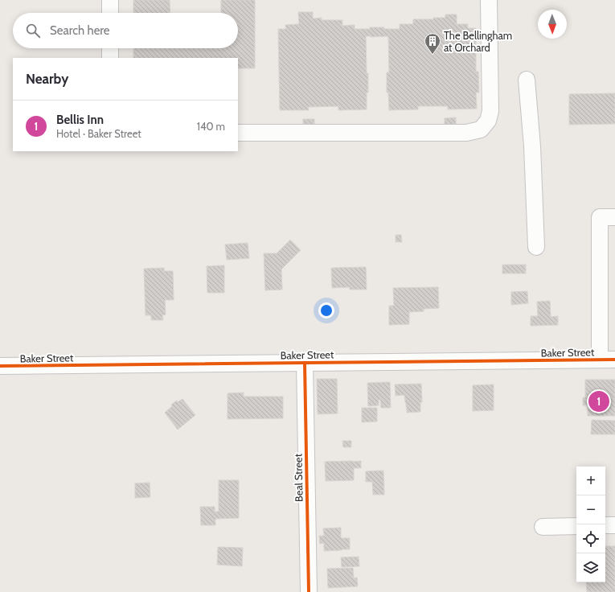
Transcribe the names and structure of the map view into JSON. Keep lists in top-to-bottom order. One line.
{"streets":{"street":["Baker Street","Beal Street"]},"crossings":[["Baker Street","Beal Street"]],"places":{"building":["The Bellingham at Orchard"]},"north":"bottom","page":{"search":"Search here","heading":"Nearby","list":[{"mark":"1","name":"Bellis Inn","note":"Hotel · Baker Street","value":"140 m"}],"pins":"1","map_buttons":["+","−"]}}
